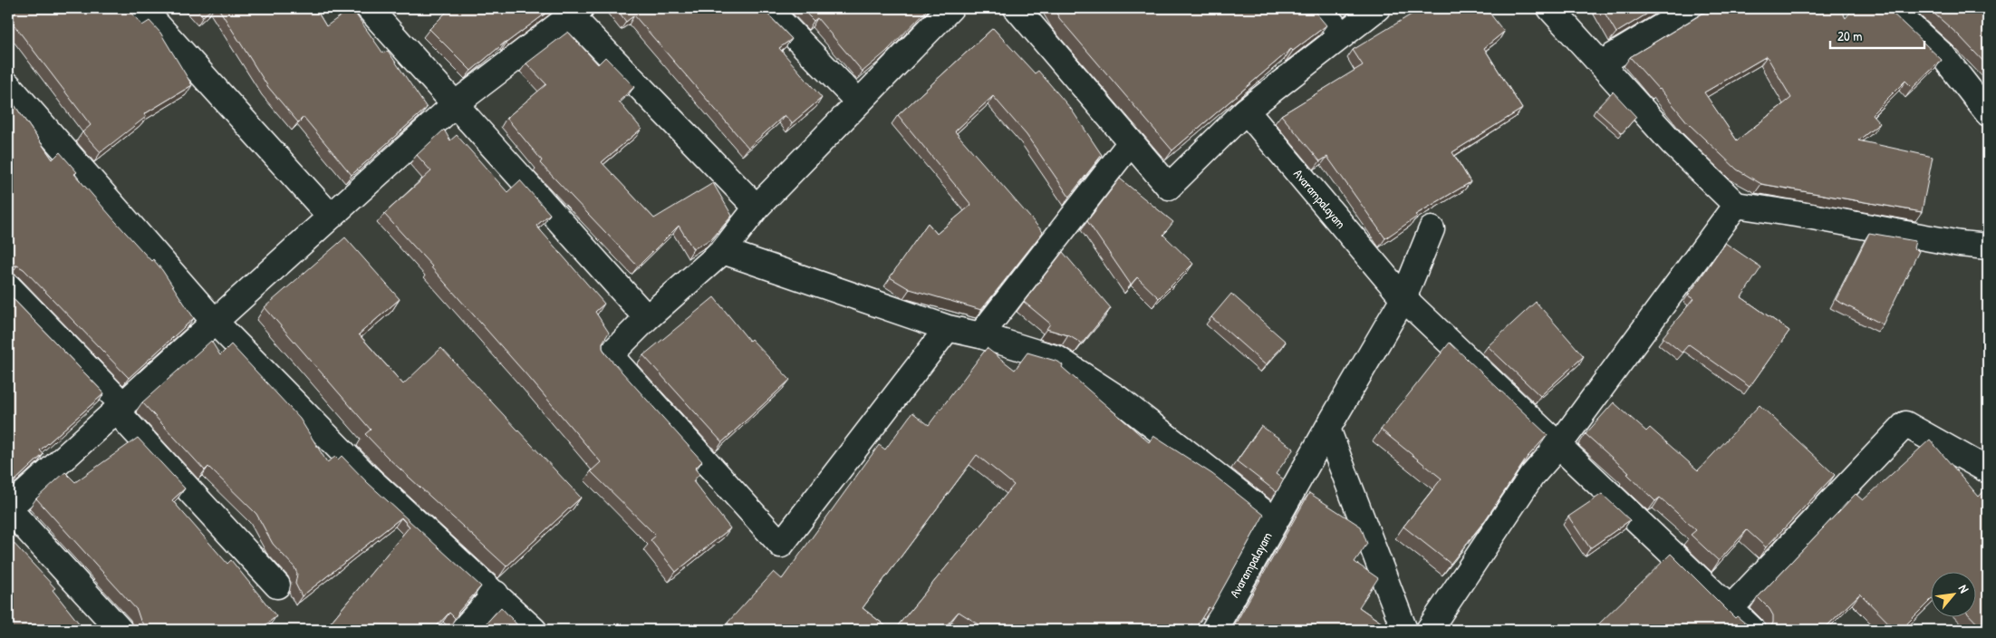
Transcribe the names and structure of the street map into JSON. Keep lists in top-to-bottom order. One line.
{"streets":{"street":["Avarampalayam"]},"scale_bar":"20 m","north":"top right"}
